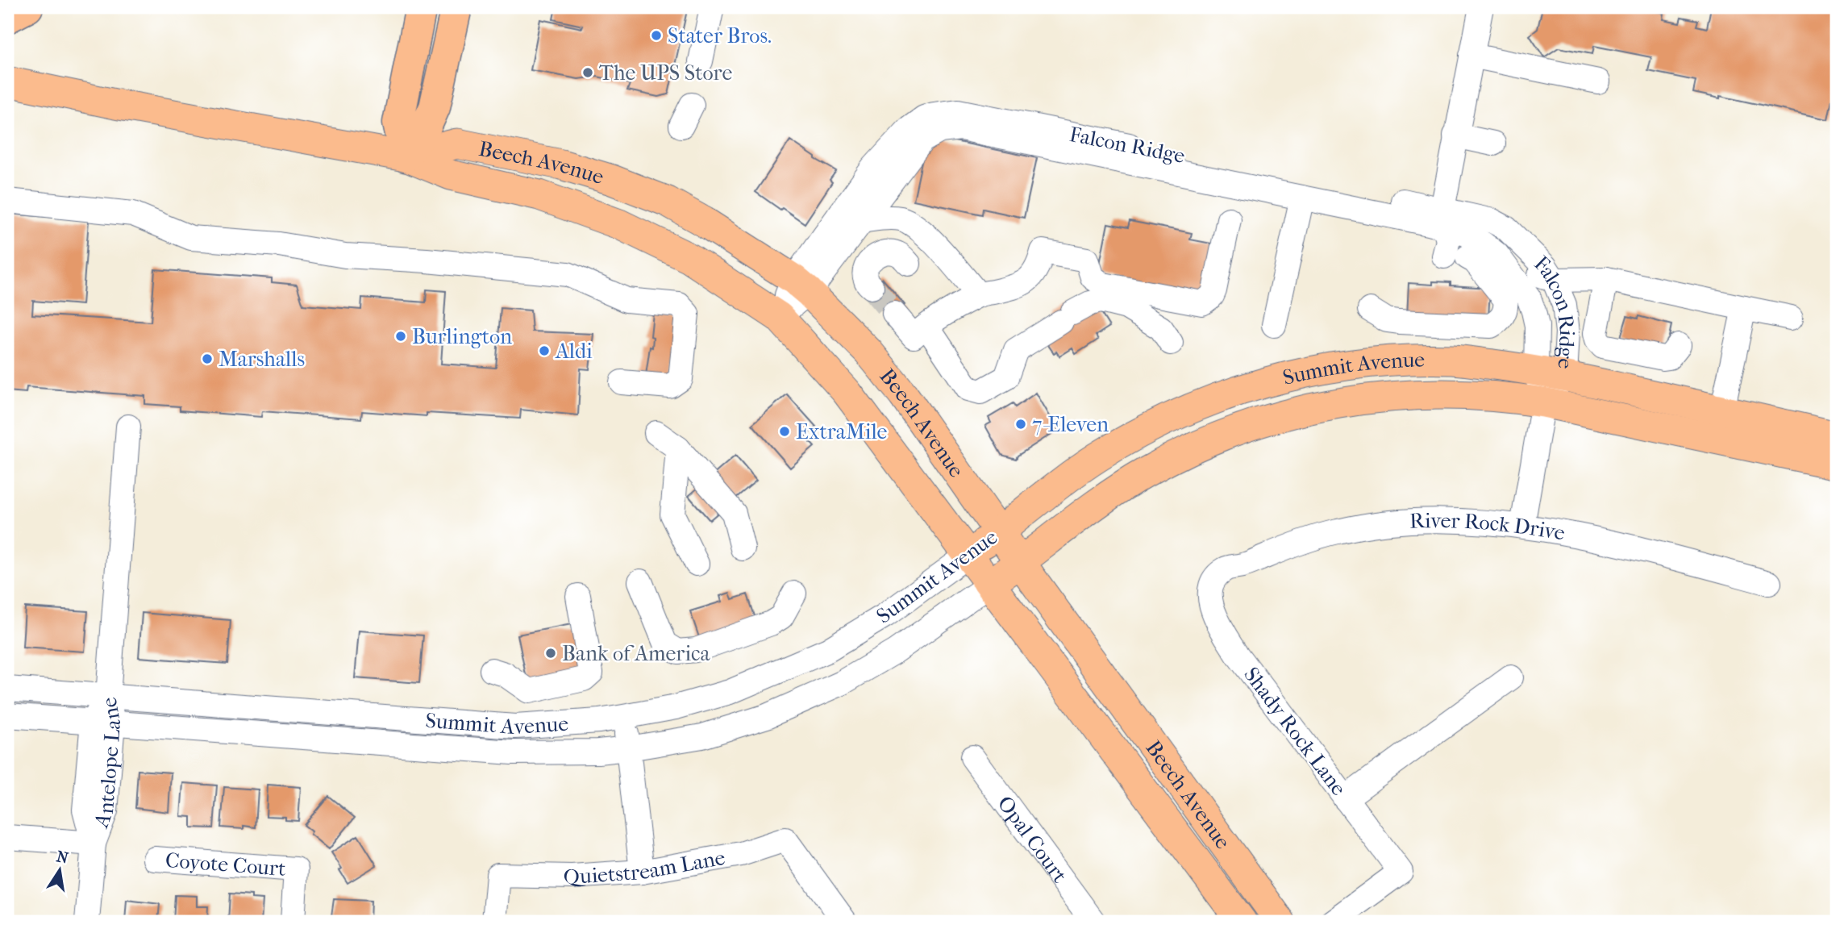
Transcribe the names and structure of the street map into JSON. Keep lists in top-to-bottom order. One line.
{"streets":{"main road":["Beech Avenue","Summit Avenue"],"street":["Falcon Ridge","River Rock Drive","Shady Rock Lane","Antelope Lane","Opal Court","Coyote Court","Quietstream Lane"]},"crossings":[["Falcon Ridge","Beech Avenue"],["Falcon Ridge","Summit Avenue"],["Beech Avenue","Summit Avenue"],["Summit Avenue","Antelope Lane"],["River Rock Drive","Shady Rock Lane"]],"places":["Stater Bros.","The UPS Store","Burlington","Aldi","Marshalls","7-Eleven","ExtraMile","Bank of America"],"north":"top"}
